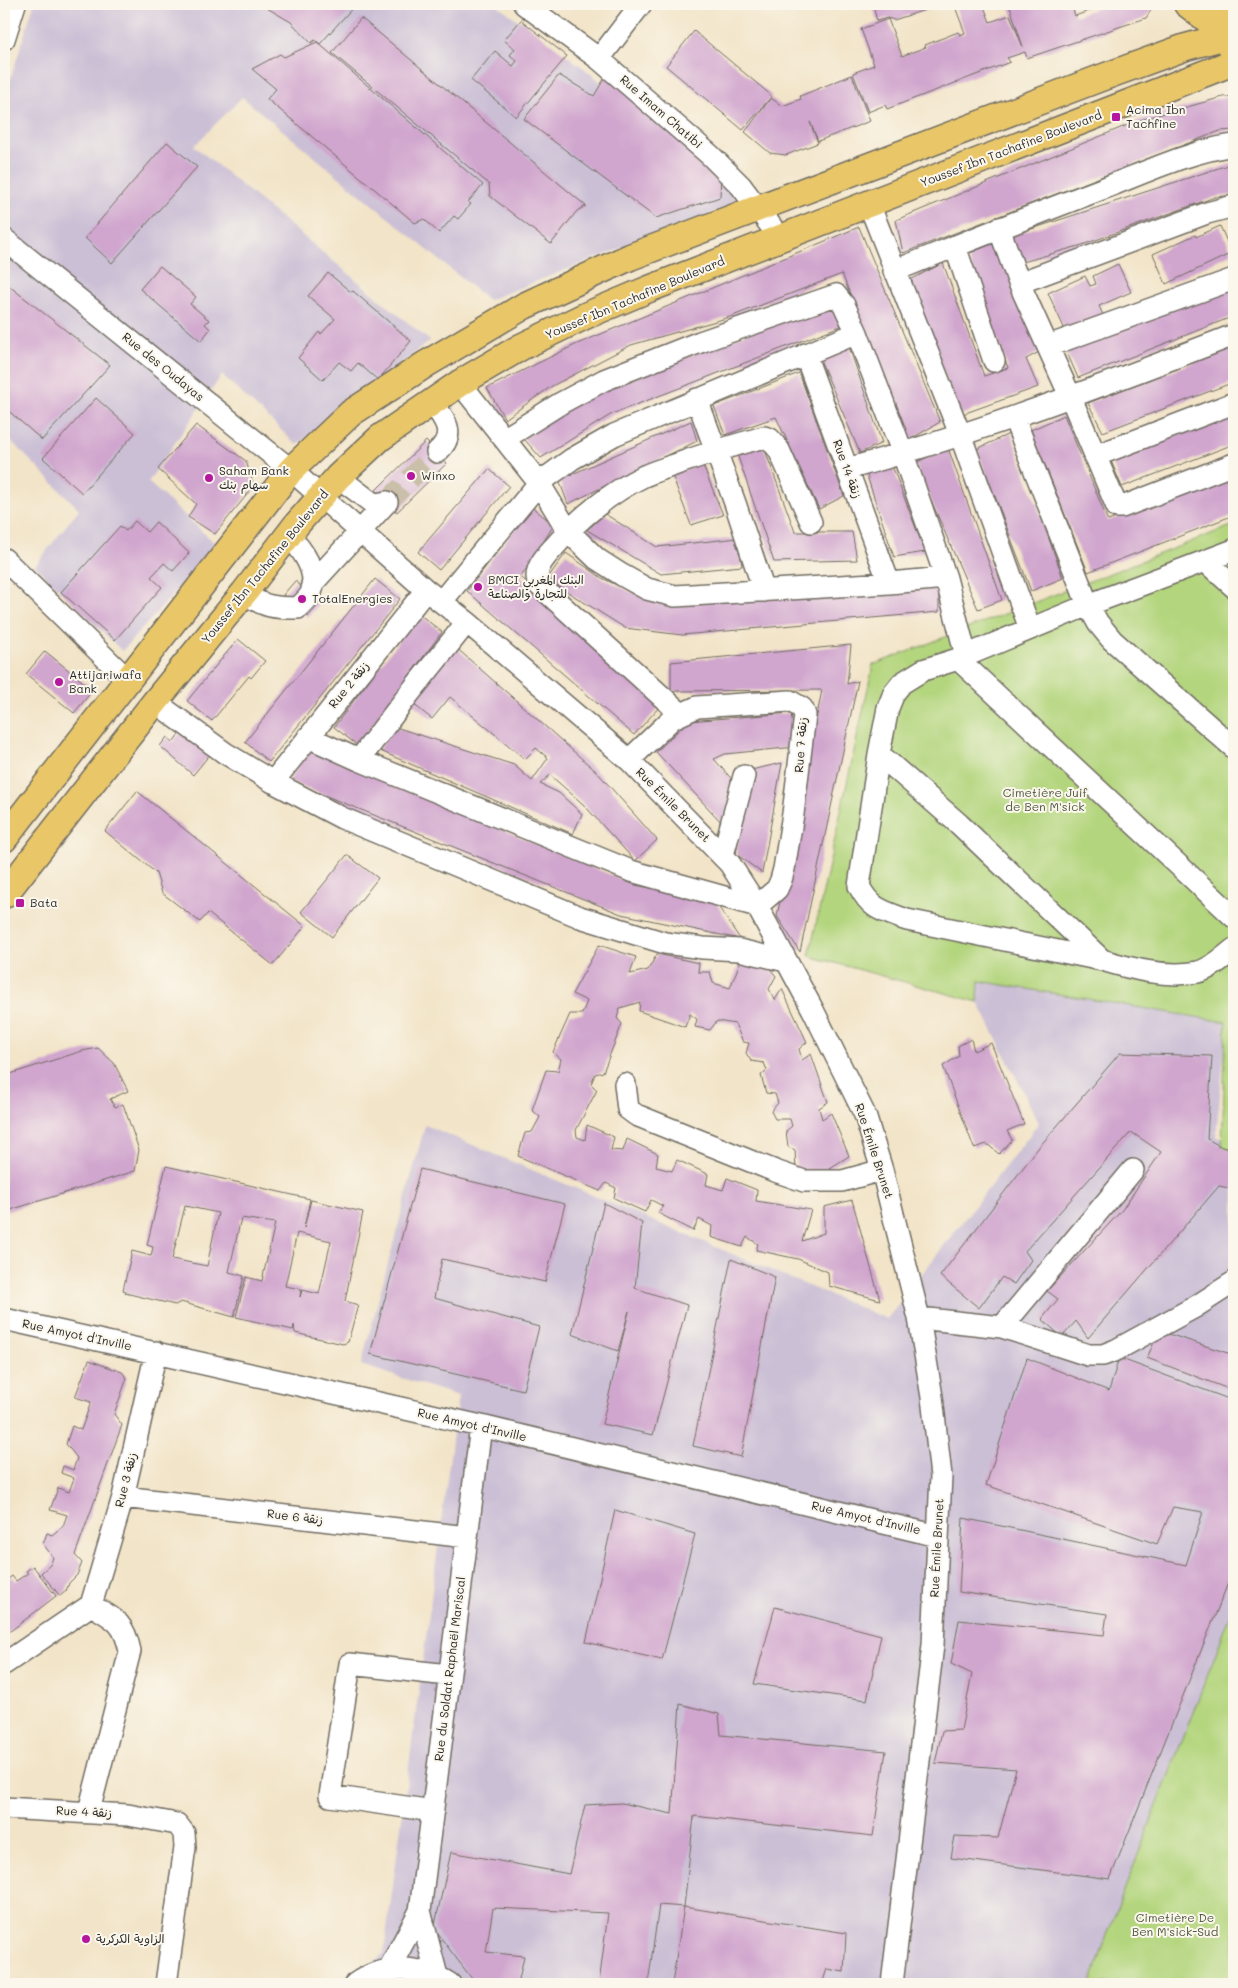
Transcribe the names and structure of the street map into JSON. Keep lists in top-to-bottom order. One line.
{"streets":{"main road":["Youssef Ibn Tachafine Boulevard"],"street":["Rue Imam Chatibi","Rue des Oudayas","Rue 14 زنقة","Rue 2 زنقة","Rue 7 زنقة","Rue Émile Brunet","Rue Amyot d'Inville","Rue 3 زنقة","Rue 6 زنقة","Rue du Soldat Raphaël Mariscal","Rue 4 زنقة"]},"crossings":[["Rue Imam Chatibi","Youssef Ibn Tachafine Boulevard"],["Youssef Ibn Tachafine Boulevard","Rue des Oudayas"],["Youssef Ibn Tachafine Boulevard","Rue Émile Brunet"],["Rue des Oudayas","Rue Émile Brunet"],["Rue 14 زنقة","Rue 2 زنقة"],["Rue 2 زنقة","Rue Émile Brunet"],["Rue 7 زنقة","Rue Émile Brunet"],["Rue Émile Brunet","Rue Amyot d'Inville"],["Rue Amyot d'Inville","Rue 3 زنقة"],["Rue Amyot d'Inville","Rue du Soldat Raphaël Mariscal"],["Rue 3 زنقة","Rue 6 زنقة"],["Rue 6 زنقة","Rue du Soldat Raphaël Mariscal"]],"parks":["Cimetière Juif de Ben M'sick","Cimetière De Ben M'sick-Sud"],"places":{"transit":["Acima Ibn Tachfine","Bata"],"other":["Winxo","Saham Bank سهام بنك","BMCI البنك المغربي للتجارة والصناعة","TotalEnergies","Attijariwafa Bank","الزاوية الكركرية"]}}
